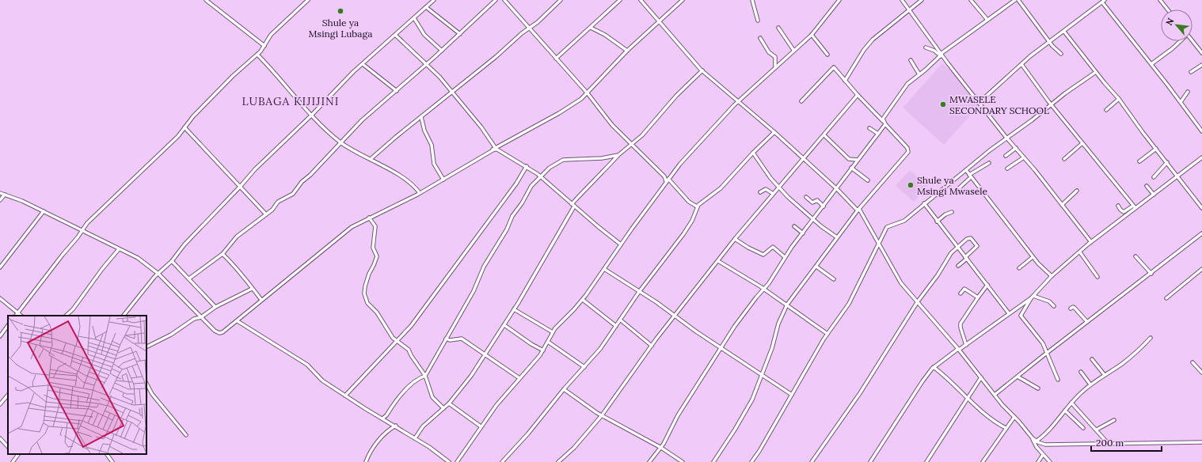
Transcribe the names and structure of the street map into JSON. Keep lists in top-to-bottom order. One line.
{"districts":["LUBAGA KIJIJINI"],"places":["Shule ya Msingi Lubaga","MWASELE SECONDARY SCHOOL","Shule ya Msingi Mwasele"],"scale_bar":"200 m","north":"top left"}
